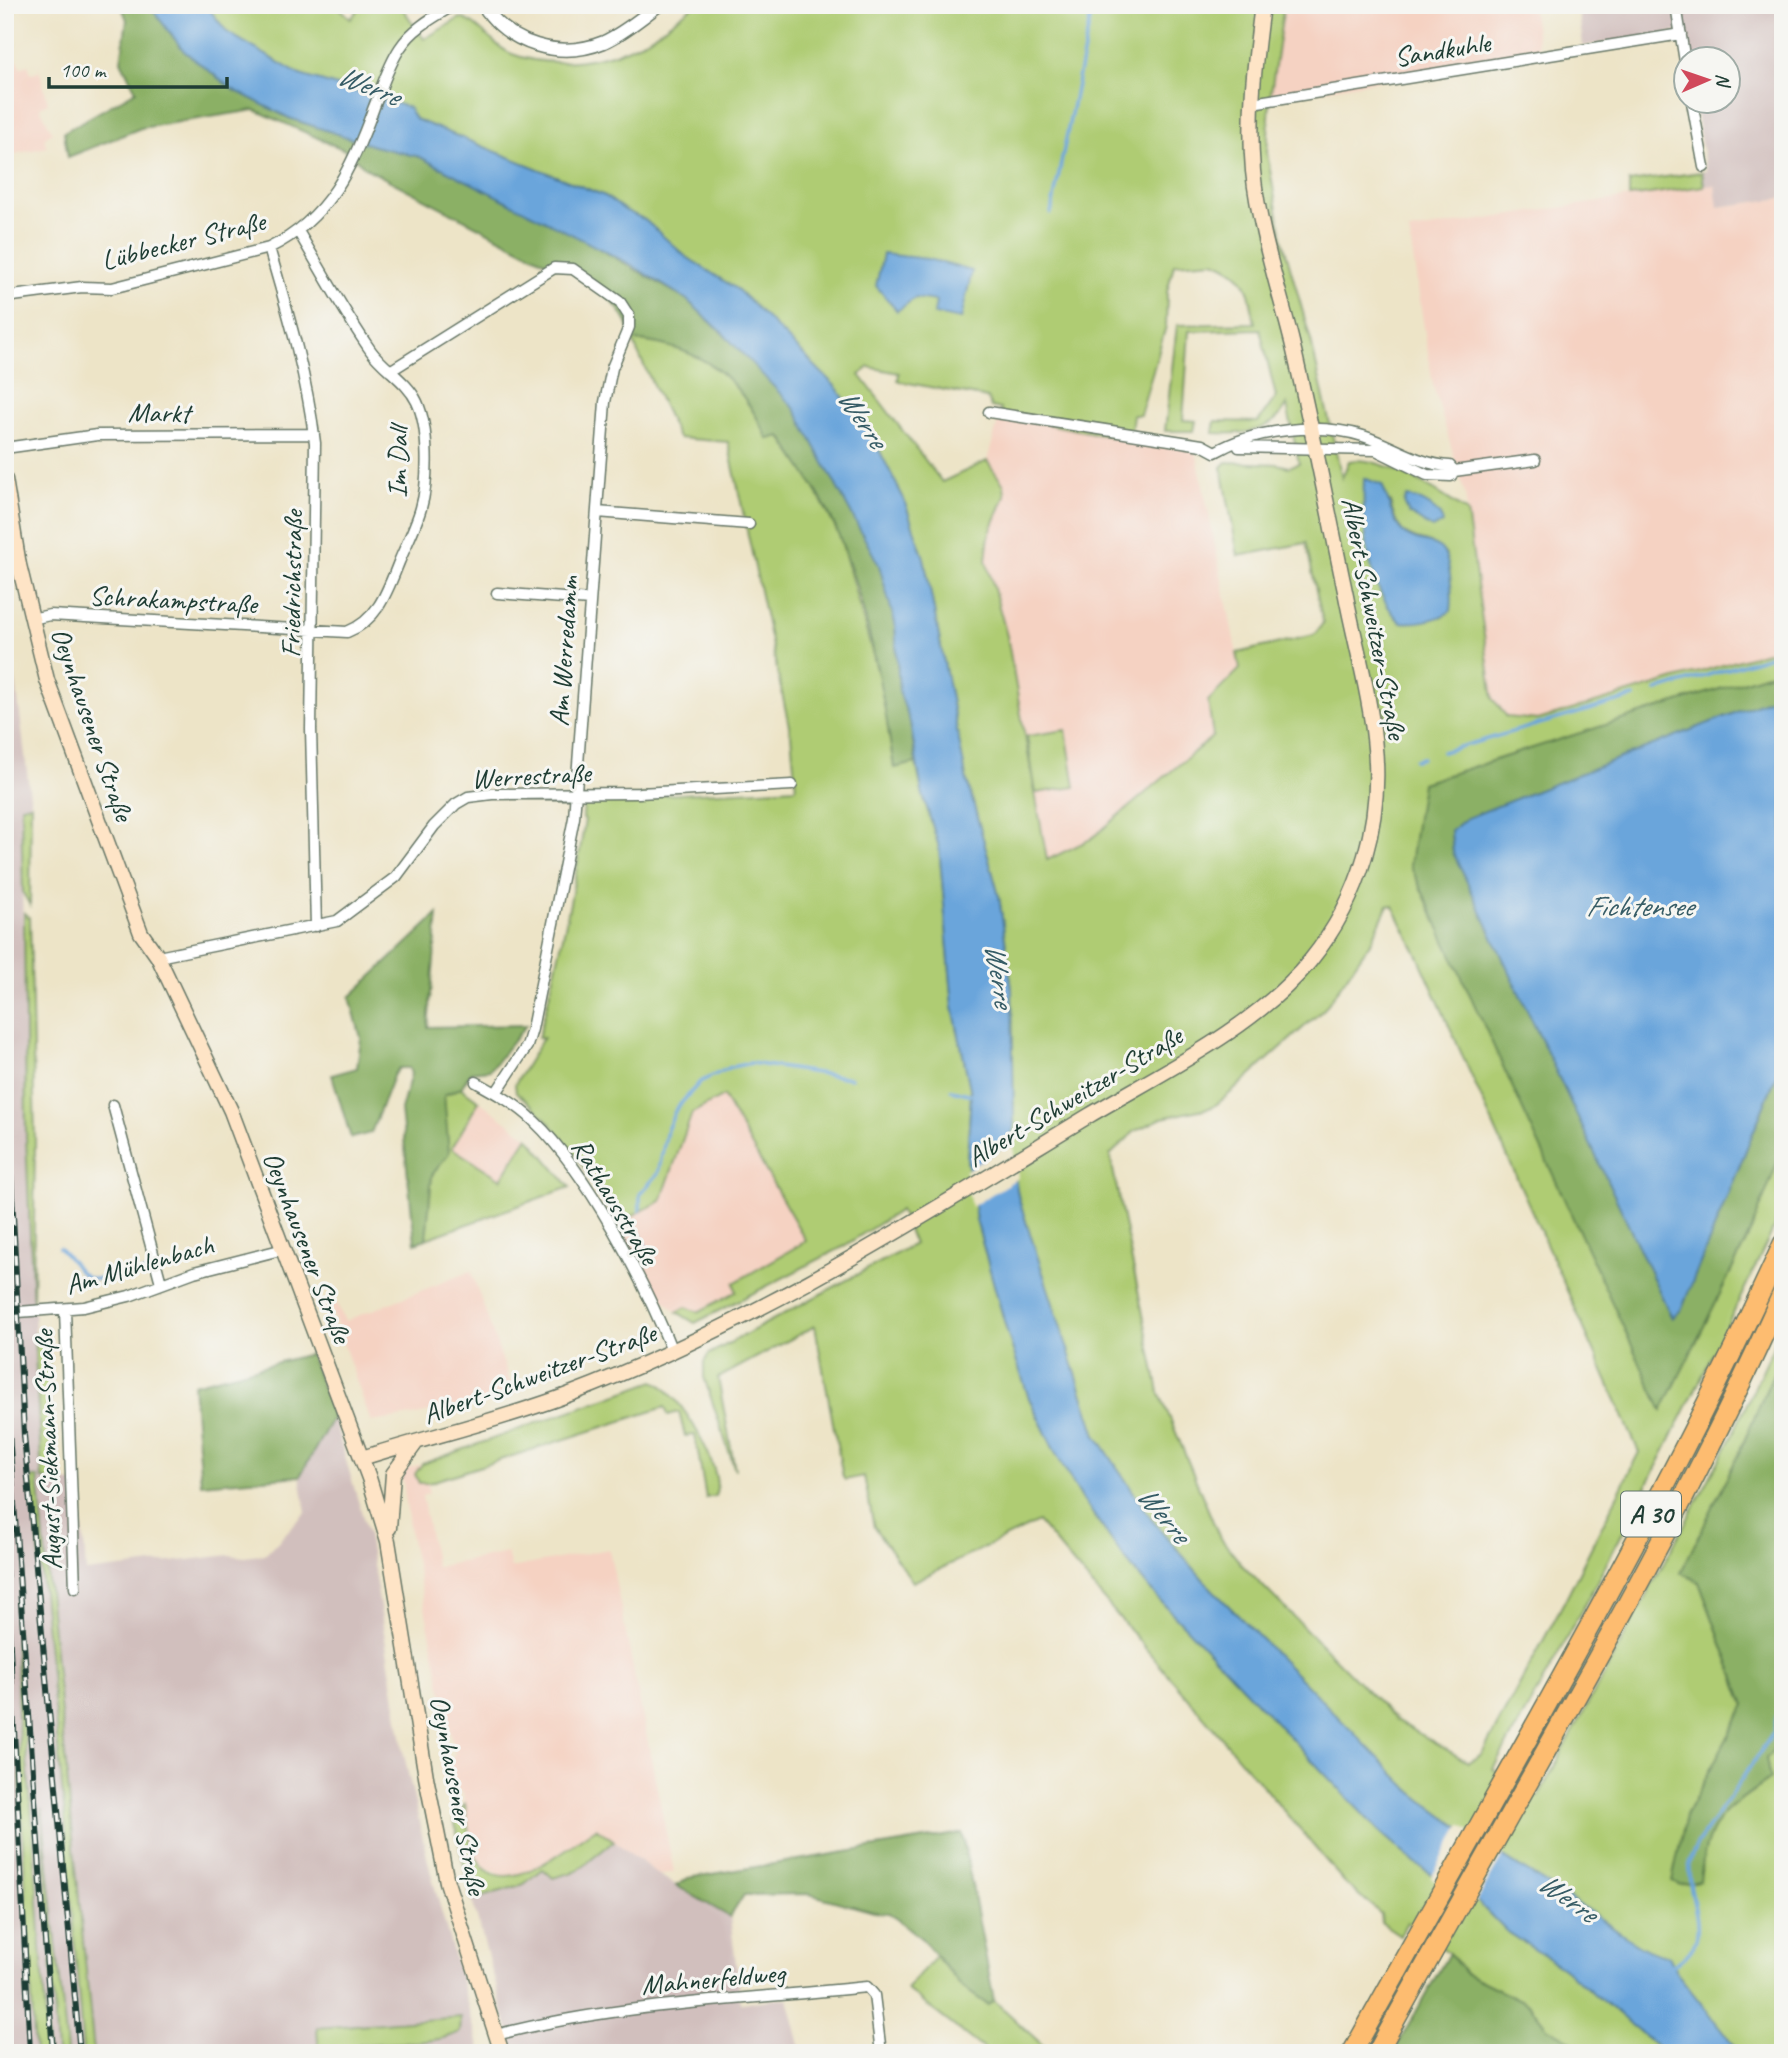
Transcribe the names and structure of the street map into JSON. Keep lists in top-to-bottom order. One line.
{"streets":{"highway":["A 30"],"main road":["Albert-Schweitzer-Straße","Oeynhausener Straße"],"street":["Sandkuhle","Lübbecker Straße","Markt","Im Dall","Friedrichstraße","Schrakampstraße","Am Werredamm","Werrestraße","Rathausstraße","Am Mühlenbach","August-Siekmann-Straße","Mahnerfeldweg"]},"crossings":[["Sandkuhle","Albert-Schweitzer-Straße"],["Lübbecker Straße","Im Dall"],["Lübbecker Straße","Friedrichstraße"],["Markt","Friedrichstraße"],["Im Dall","Friedrichstraße"],["Im Dall","Schrakampstraße"],["Im Dall","Am Werredamm"],["Friedrichstraße","Schrakampstraße"],["Friedrichstraße","Werrestraße"],["Schrakampstraße","Oeynhausener Straße"],["Albert-Schweitzer-Straße","Oeynhausener Straße"],["Albert-Schweitzer-Straße","Rathausstraße"],["Am Werredamm","Werrestraße"],["Oeynhausener Straße","Werrestraße"],["Oeynhausener Straße","Am Mühlenbach"],["Oeynhausener Straße","Mahnerfeldweg"],["Am Mühlenbach","August-Siekmann-Straße"]],"water":["Werre","Fichtensee"],"scale_bar":"100 m","north":"right"}
